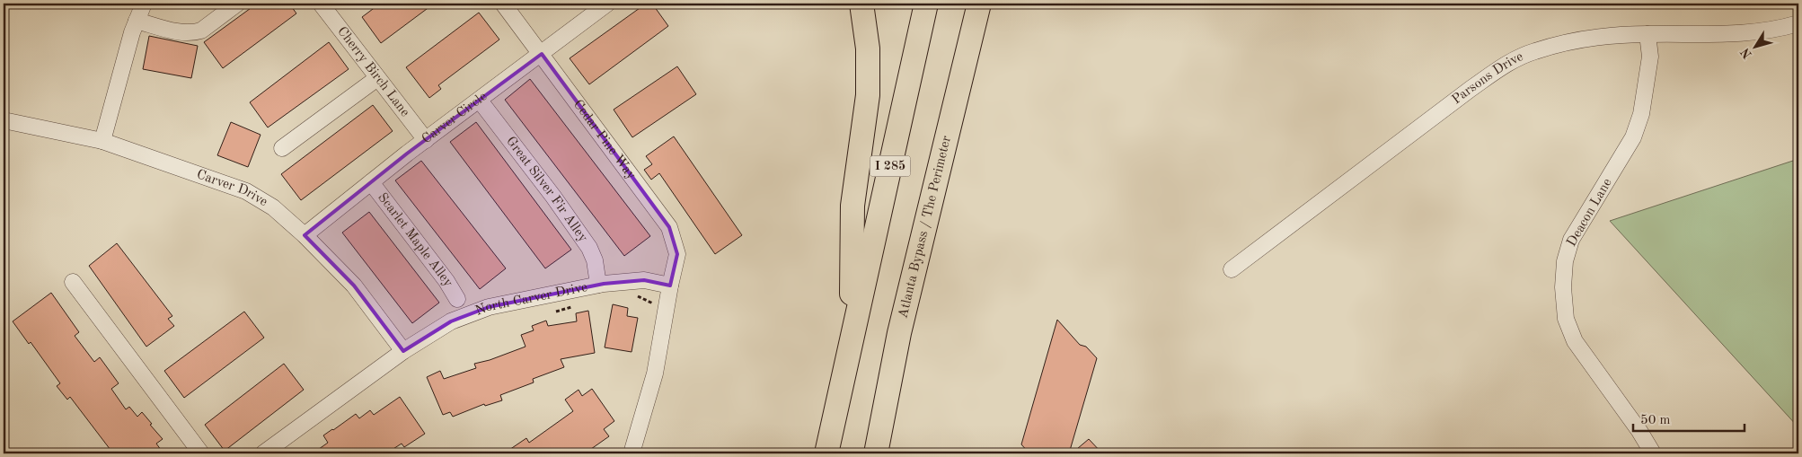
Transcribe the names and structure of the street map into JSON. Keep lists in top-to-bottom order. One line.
{"streets":{"highway":["I 285","Atlanta Bypass / The Perimeter"],"street":["Cherry Birch Lane","Parsons Drive","Carver Circle","Cedar Pine Way","Carver Drive","Great Silver Fir Alley","Deacon Lane","Scarlet Maple Alley","North Carver Drive"]},"crossings":[["Cherry Birch Lane","Carver Circle"],["Parsons Drive","Deacon Lane"],["Carver Circle","Cedar Pine Way"],["Carver Circle","Carver Drive"],["Carver Circle","Great Silver Fir Alley"],["Carver Circle","Scarlet Maple Alley"],["Cedar Pine Way","North Carver Drive"],["Carver Drive","North Carver Drive"],["Great Silver Fir Alley","North Carver Drive"]],"scale_bar":"50 m","north":"bottom left"}
